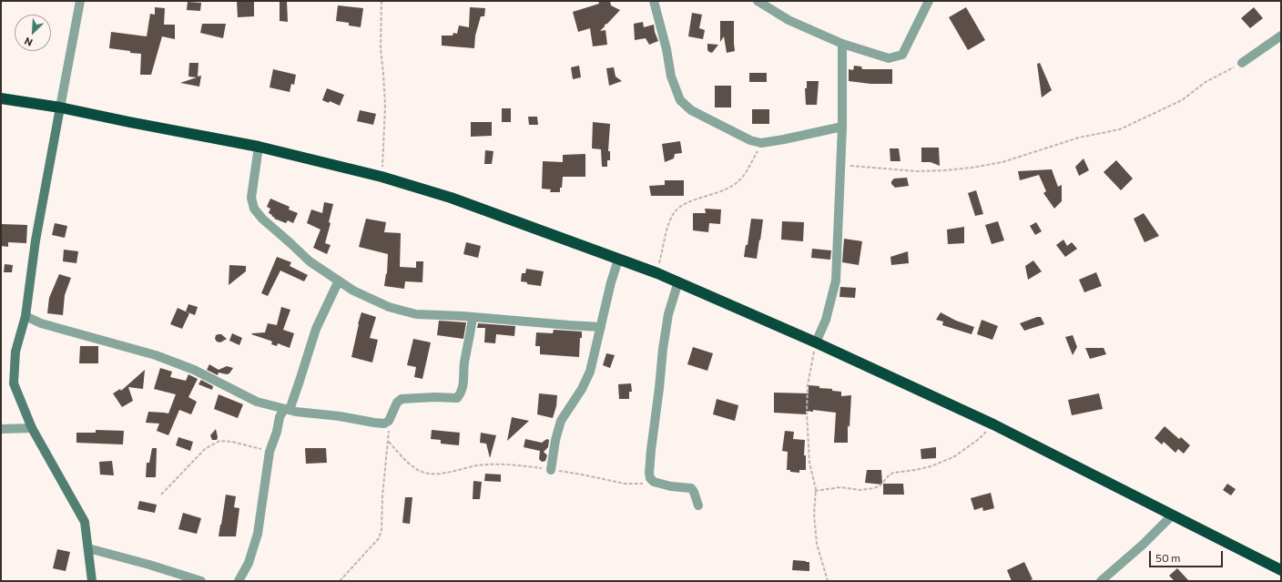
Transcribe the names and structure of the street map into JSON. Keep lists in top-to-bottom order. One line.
{"scale_bar":"50 m","north":"bottom left"}
